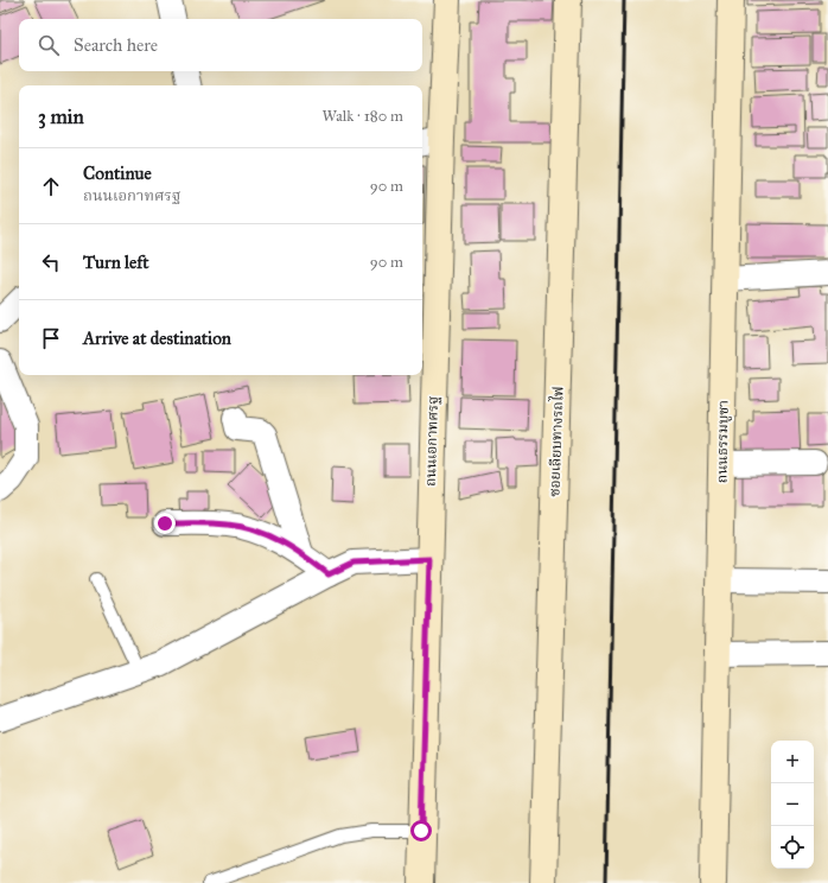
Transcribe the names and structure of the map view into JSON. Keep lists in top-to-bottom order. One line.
{"streets":{"main road":["ถนนเอกาทศรฐ","ซอยเลียบทางรถไฟ","ถนนธรรมบูชา"]},"page":{"search":"Search here","heading":["3 min","Walk · 180 m"],"list":[["Continue","ถนนเอกาทศรฐ","90 m"],["Turn left","90 m"],"Arrive at destination"],"map_buttons":["+","−"]}}
